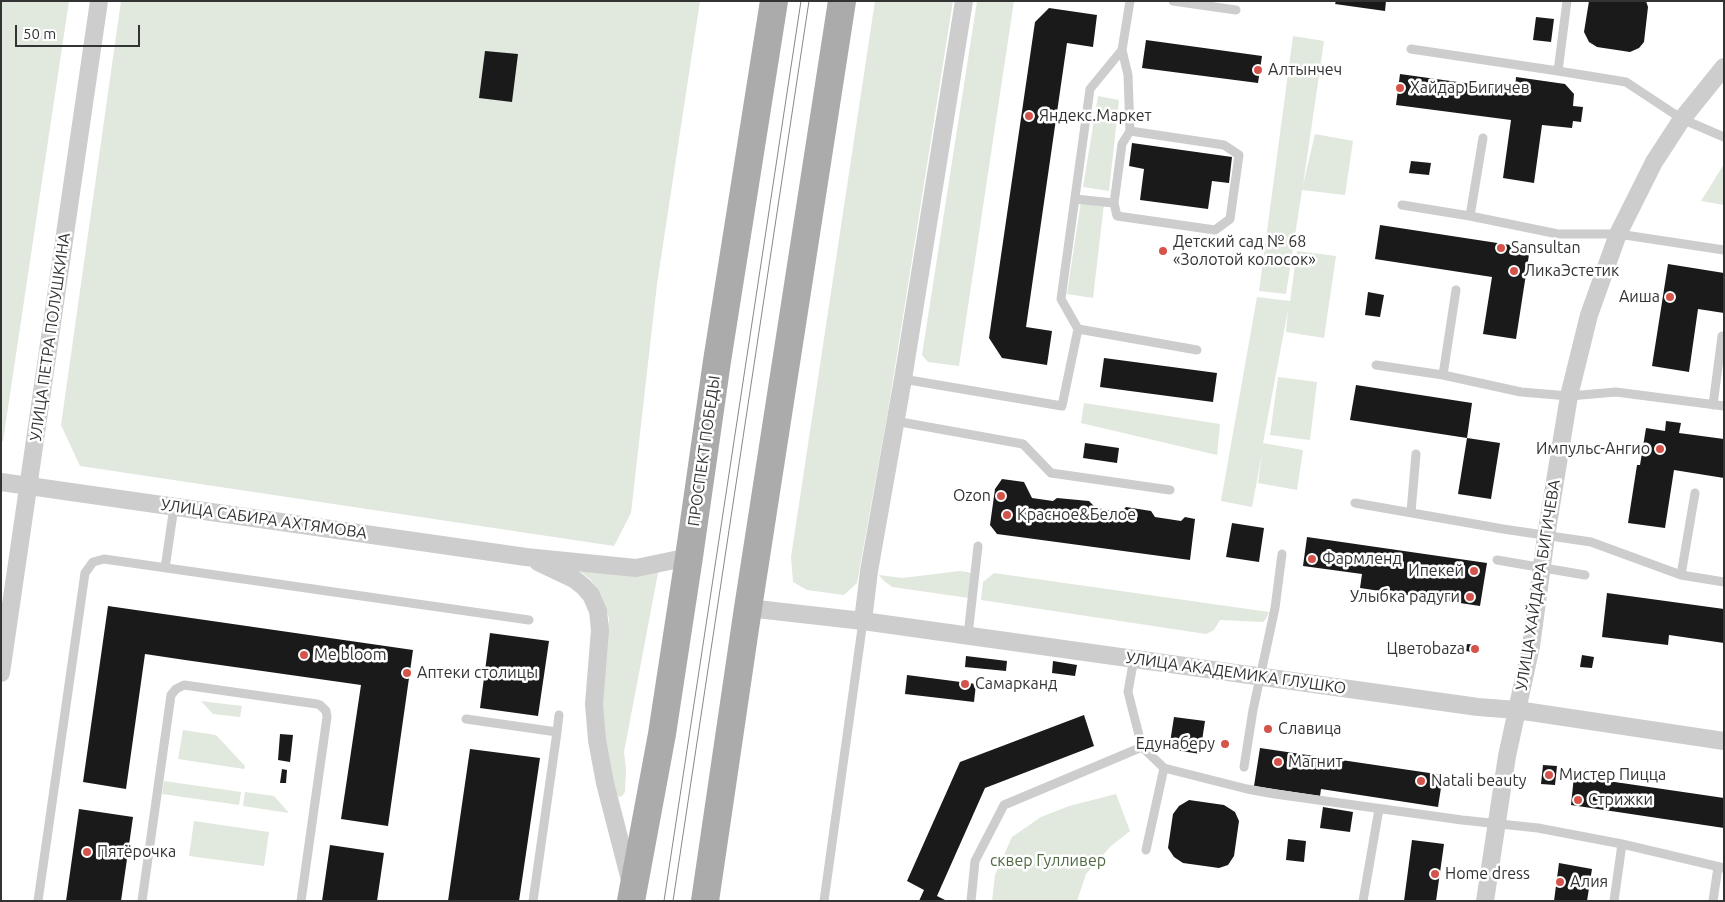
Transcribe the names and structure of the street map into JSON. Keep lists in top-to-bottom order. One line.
{"streets":{"main road":["ПРОСПЕКТ ПОБЕДЫ"],"street":["УЛИЦА ПЕТРА ПОЛУШКИНА","УЛИЦА САБИРА АХТЯМОВА","УЛИЦА ХАЙДАРА БИГИЧЕВА","УЛИЦА АКАДЕМИКА ГЛУШКО"]},"crossings":[["УЛИЦА ПЕТРА ПОЛУШКИНА","УЛИЦА САБИРА АХТЯМОВА"],["ПРОСПЕКТ ПОБЕДЫ","УЛИЦА САБИРА АХТЯМОВА"],["УЛИЦА ХАЙДАРА БИГИЧЕВА","УЛИЦА АКАДЕМИКА ГЛУШКО"]],"parks":["сквер Гулливер"],"places":["Алтынчеч","Хайдар Бигичев","Яндекс.Маркет","Sansultan","Детский сад № 68 «Золотой колосок»","ЛикаЭстетик","Аиша","Импульс-Ангио","Ozon","Красное&Белое","Фармленд","Ипекей","Улыбка радуги","Цветоbaza","Me bloom","Аптеки столицы","Самарканд","Славица","Едунаберу","Магнит","Мистер Пицца","Natali beauty","Стрижки","Пятёрочка","Home dress","Алия"],"scale_bar":"50 m"}
